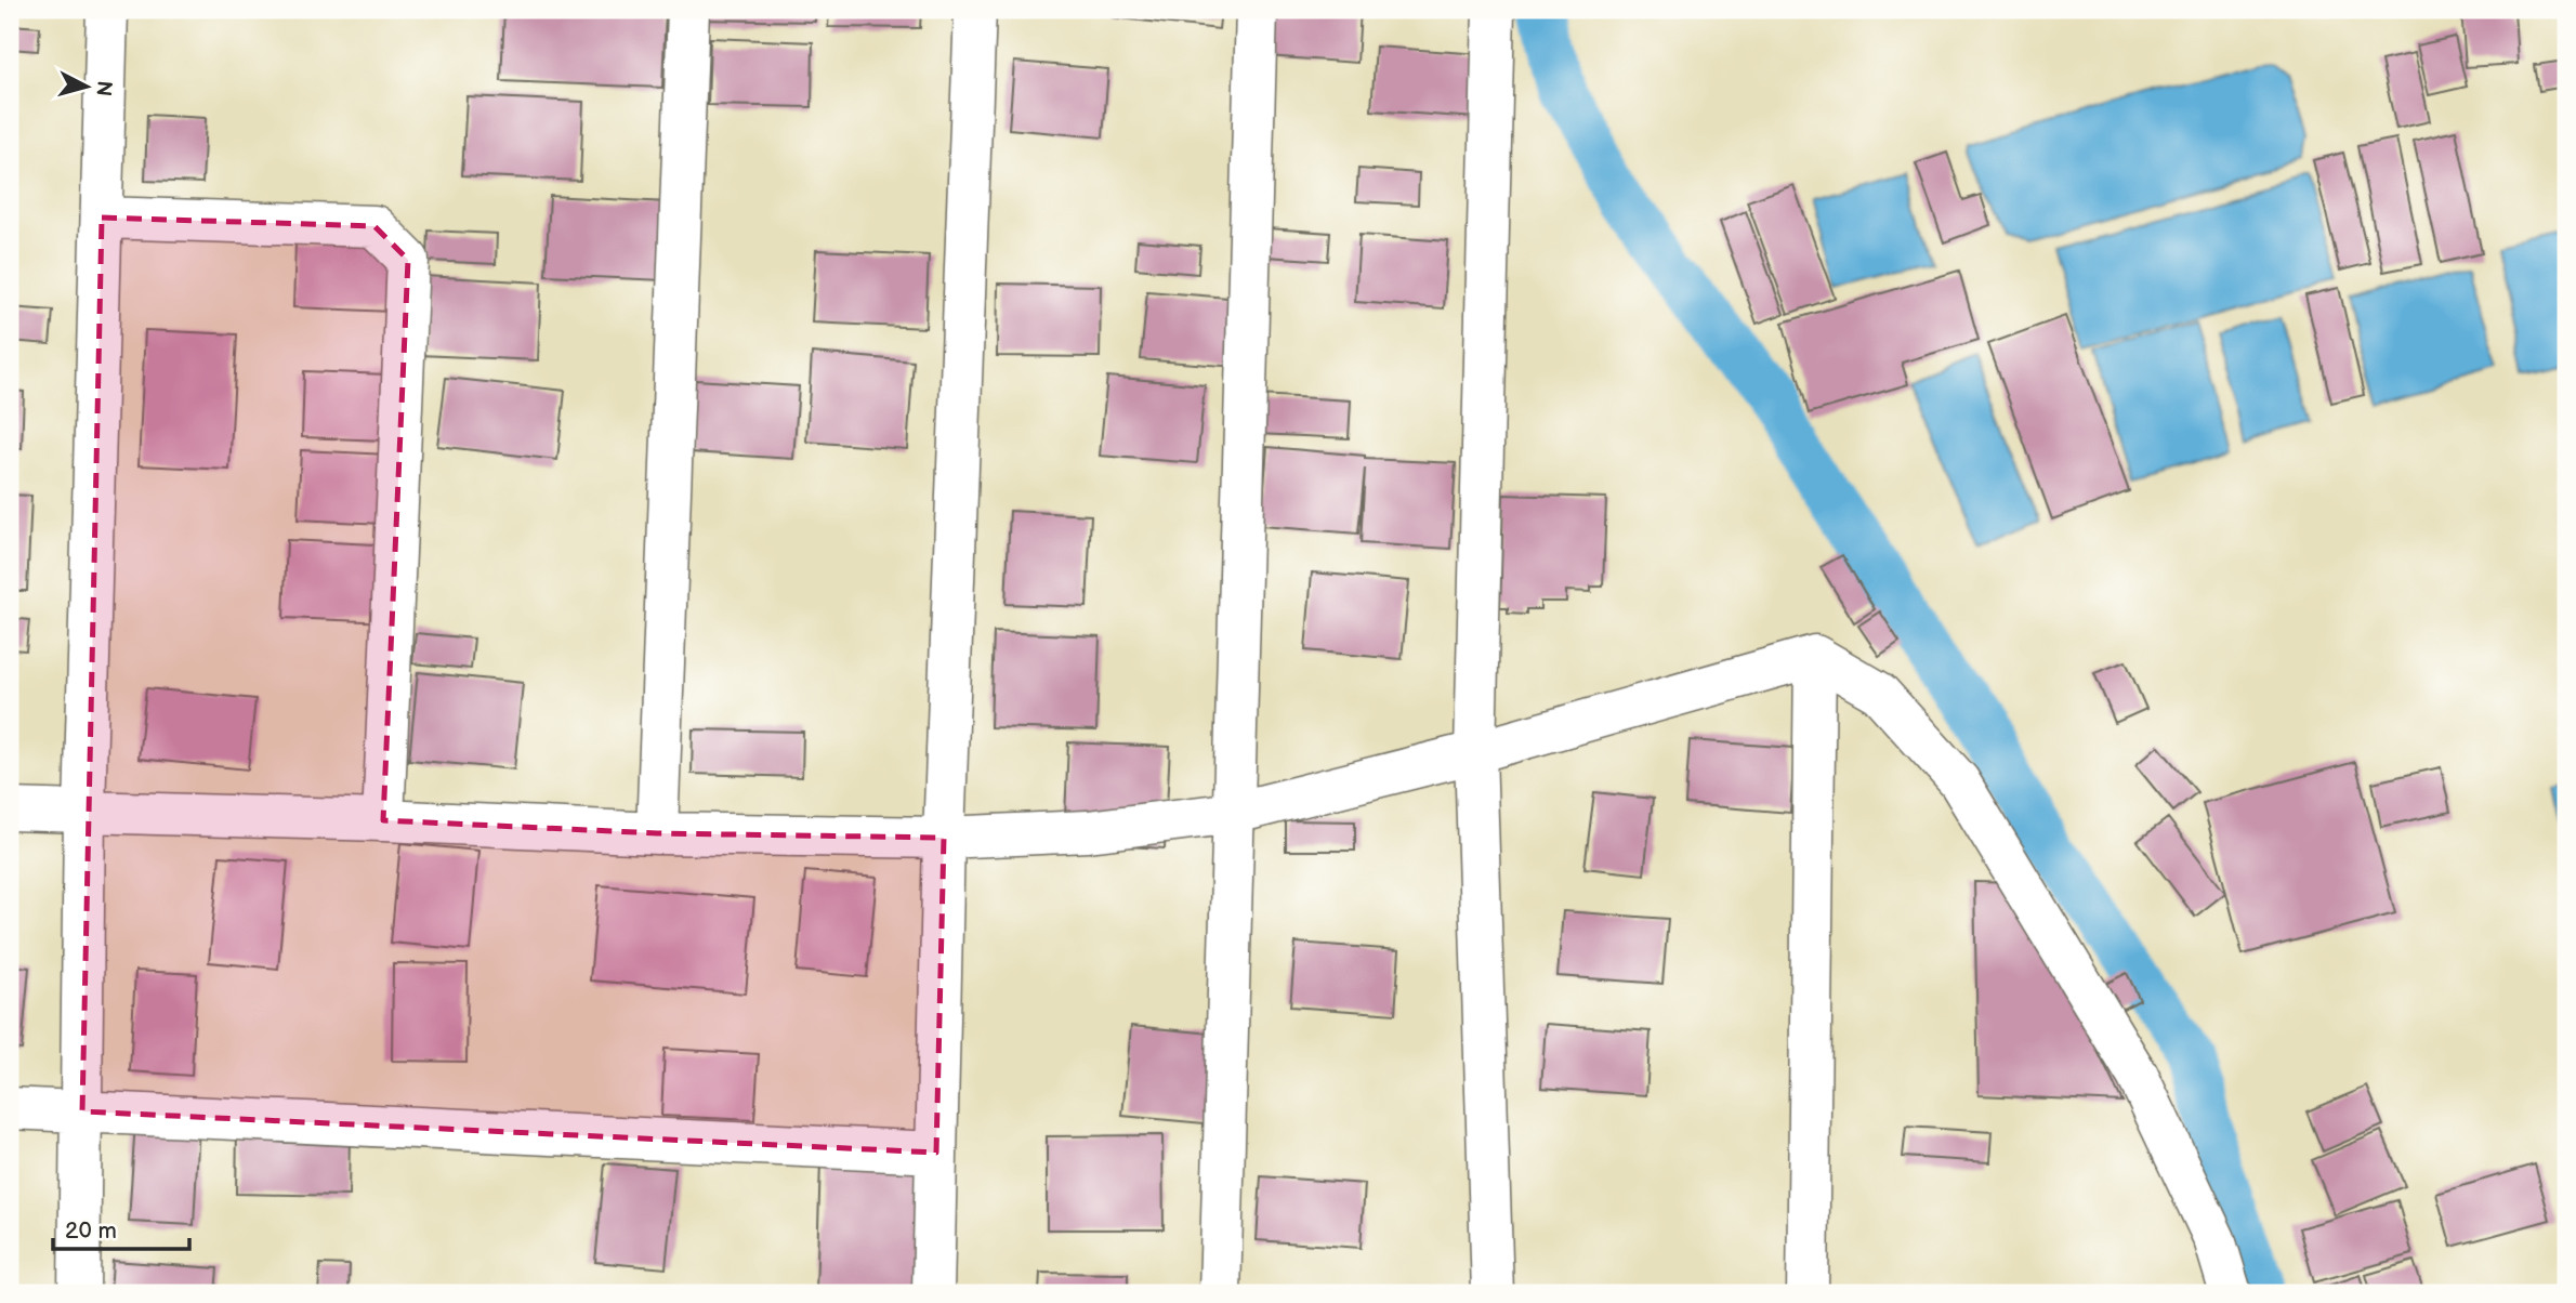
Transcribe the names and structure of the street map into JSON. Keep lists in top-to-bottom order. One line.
{"scale_bar":"20 m","north":"right"}
